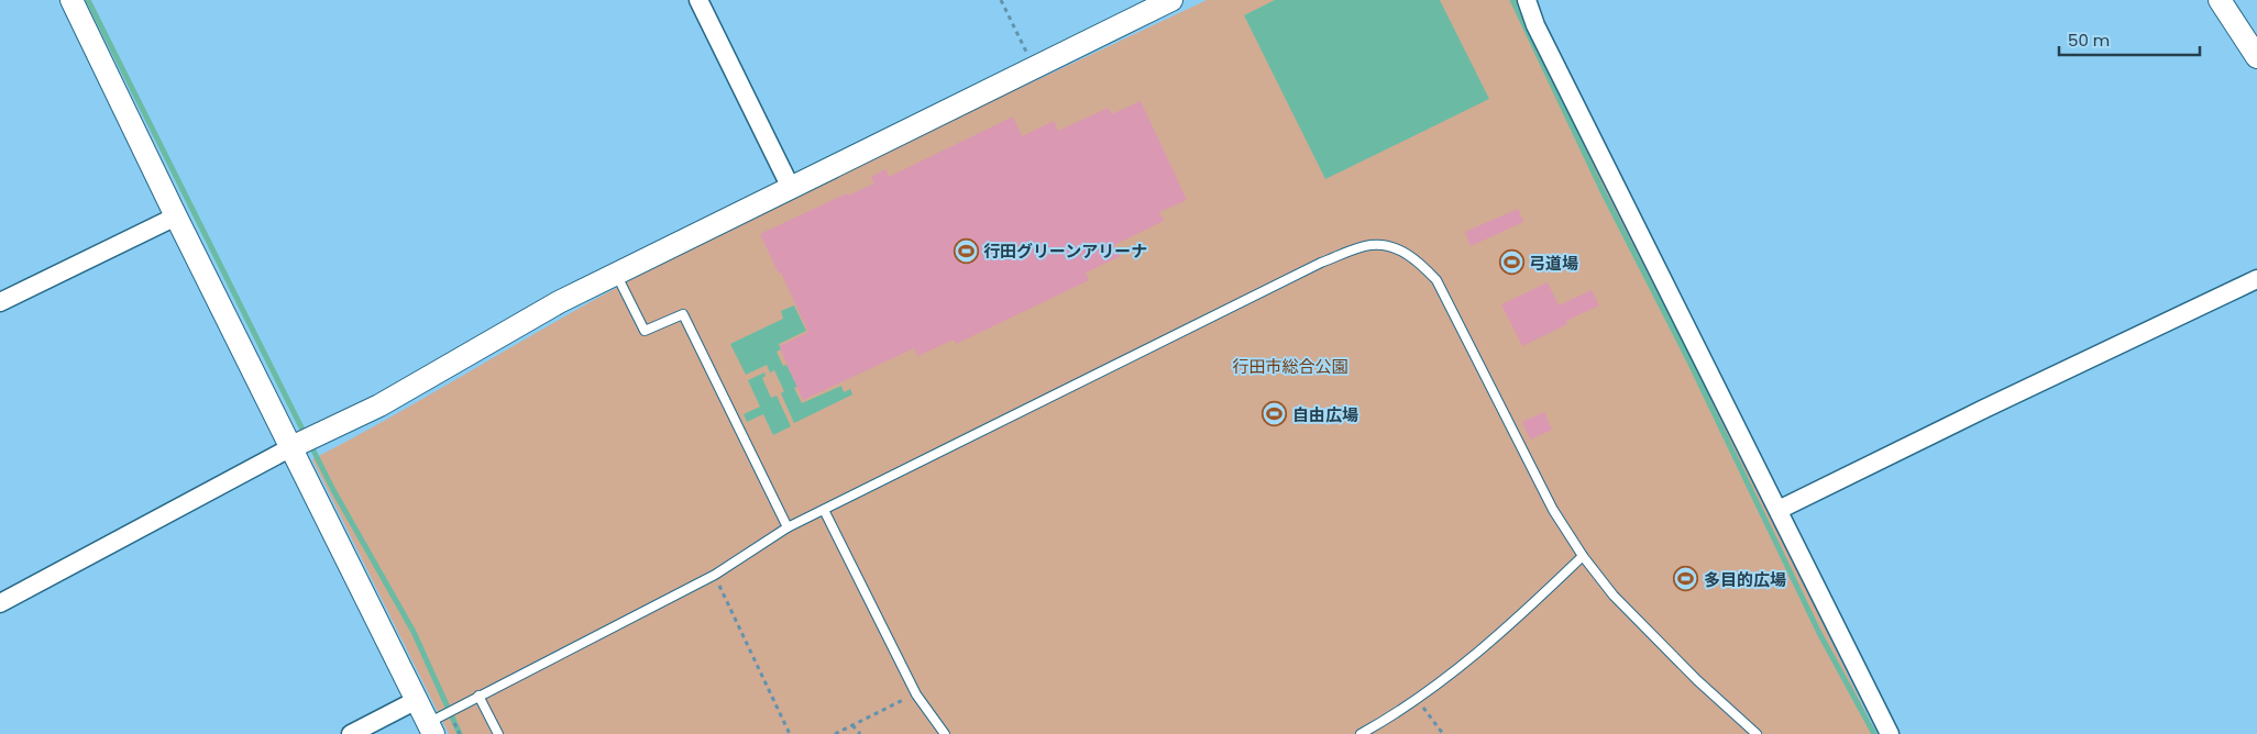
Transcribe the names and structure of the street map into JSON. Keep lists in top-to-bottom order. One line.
{"parks":["行田市総合公園"],"places":{"sports":["行田グリーンアリーナ","弓道場","自由広場","多目的広場"]},"scale_bar":"50 m"}
